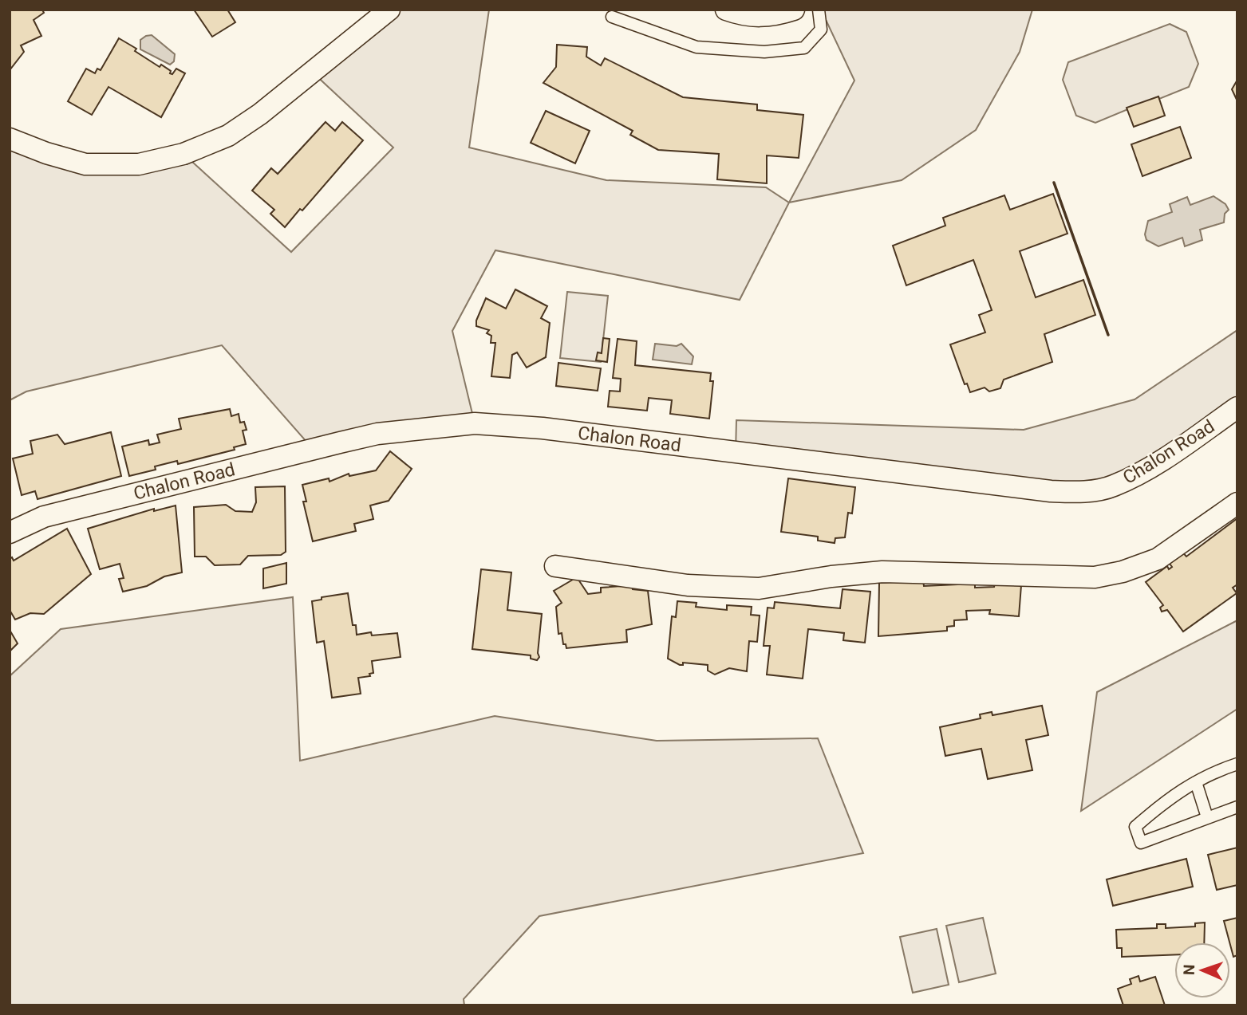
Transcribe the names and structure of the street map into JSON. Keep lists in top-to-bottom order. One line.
{"streets":{"street":["Chalon Road"]},"north":"left"}
